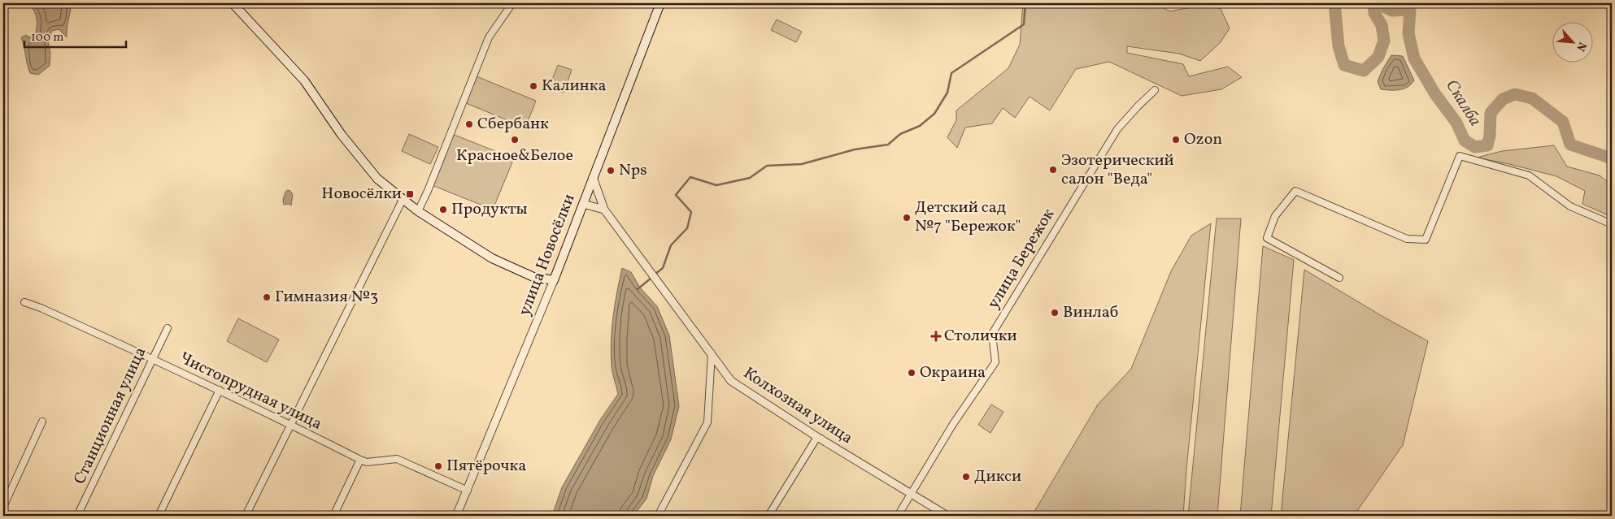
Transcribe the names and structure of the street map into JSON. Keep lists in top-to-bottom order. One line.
{"streets":{"main road":["улица Новосёлки"],"street":["улица Бережок","Чистопрудная улица","Колхозная улица","Станционная улица"]},"crossings":[["улица Новосёлки","Чистопрудная улица"],["улица Новосёлки","Колхозная улица"],["улица Бережок","Колхозная улица"],["Чистопрудная улица","Станционная улица"]],"water":["Скалба"],"places":{"other":["Калинка","Сбербанк","Красное&Белое","Ozon","Эзотерический салон \"Веда\"","Nps","Продукты","Детский сад №7 \"Бережок\"","Гимназия №3","Винлаб","Окраина","Пятёрочка","Дикси"],"transit":["Новосёлки"],"health":["Столички"]},"scale_bar":"100 m","north":"bottom right"}
